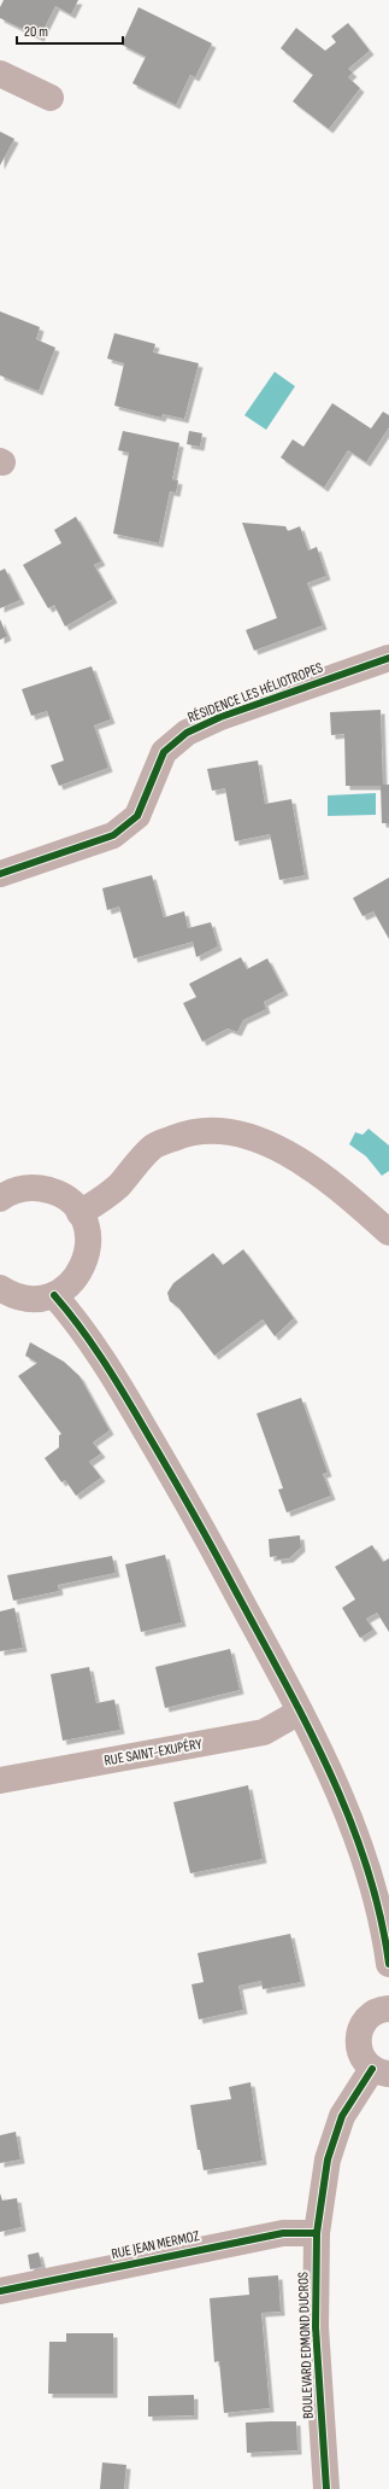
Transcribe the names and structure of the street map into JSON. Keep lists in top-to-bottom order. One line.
{"streets":{"street":["RÉSIDENCE LES HÉLIOTROPES","RUE SAINT-EXUPÉRY","RUE JEAN MERMOZ","BOULEVARD EDMOND DUCROS"]},"crossings":[["RUE JEAN MERMOZ","BOULEVARD EDMOND DUCROS"]],"scale_bar":"20 m"}
